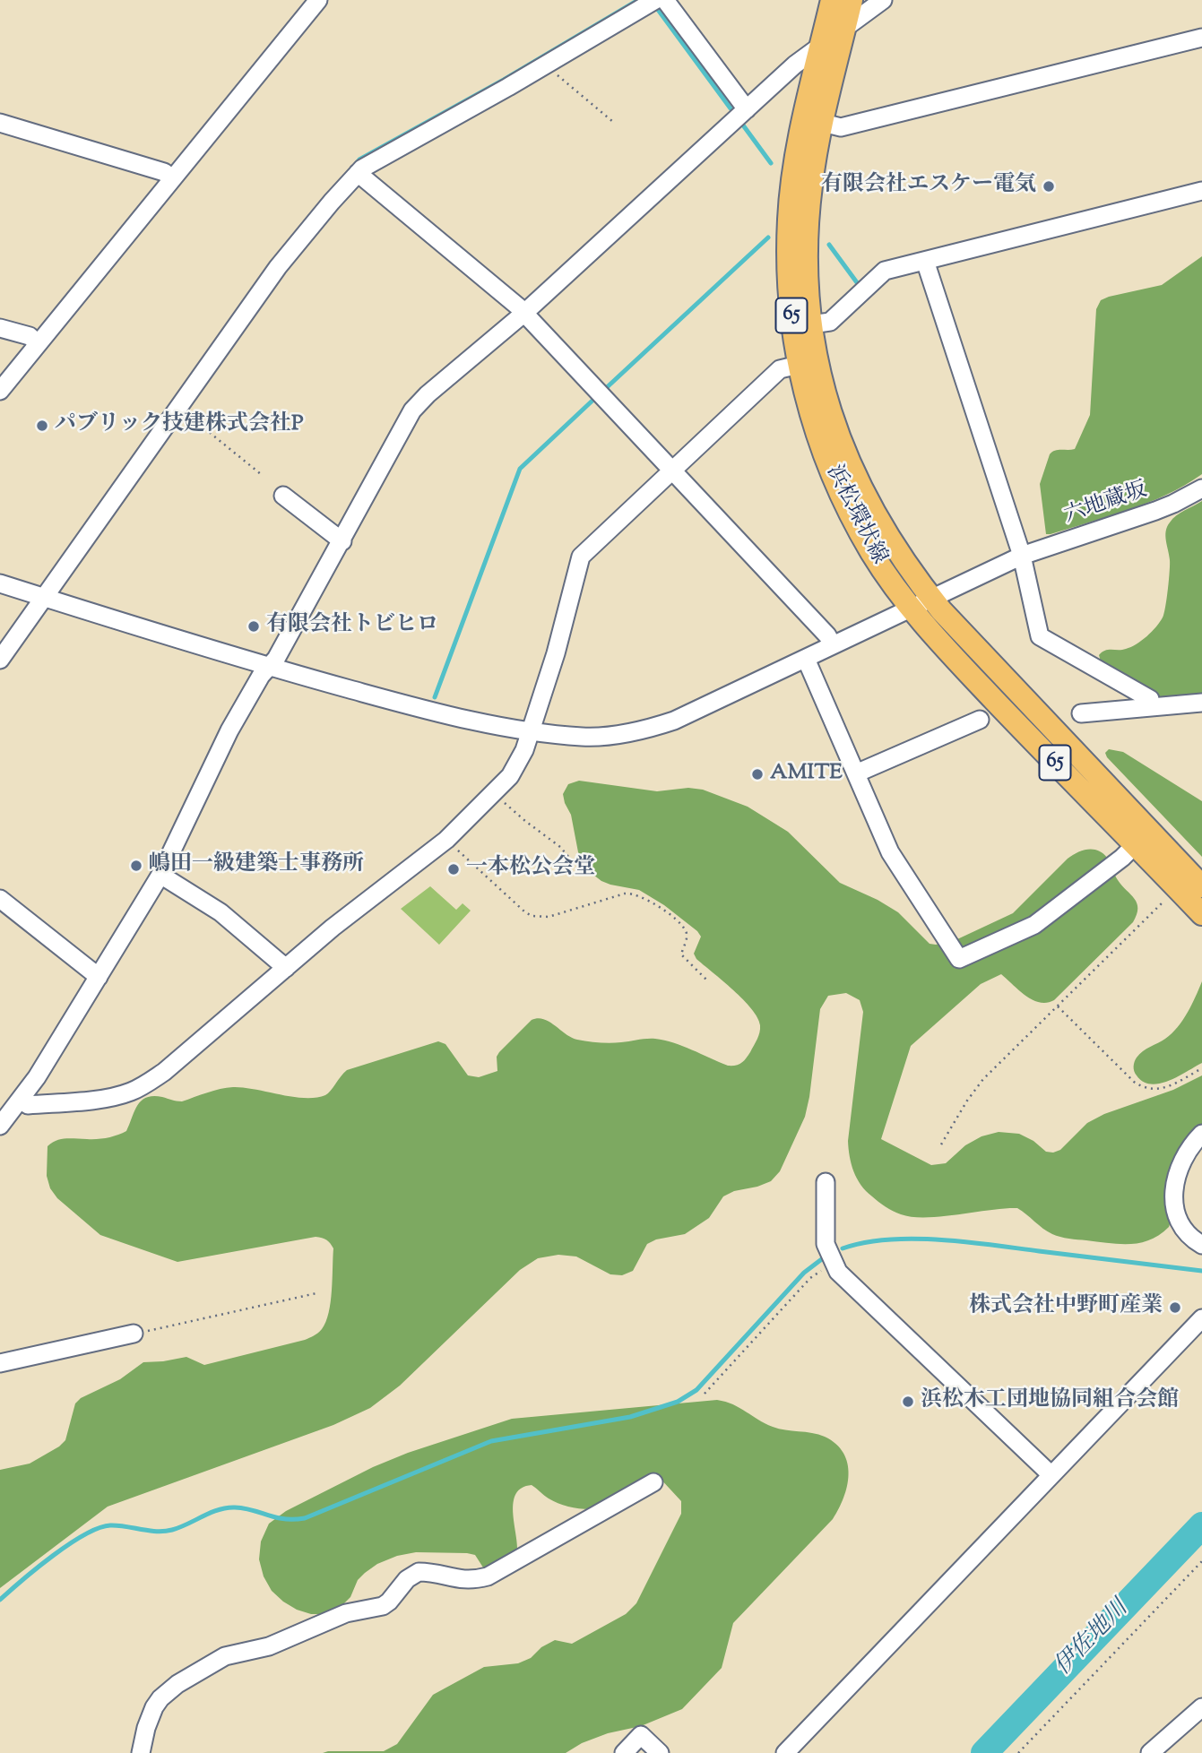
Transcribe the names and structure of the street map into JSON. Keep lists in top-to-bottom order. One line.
{"streets":{"main road":["65","浜松環状線"],"street":["六地蔵坂"]},"crossings":[["六地蔵坂","浜松環状線"]],"water":["伊佐地川"],"places":["有限会社エスケー電気","パブリック技建株式会社P","有限会社トビヒロ","AMITE","嶋田一級建築士事務所","一本松公会堂","株式会社中野町産業","浜松木工団地協同組合会館"]}
